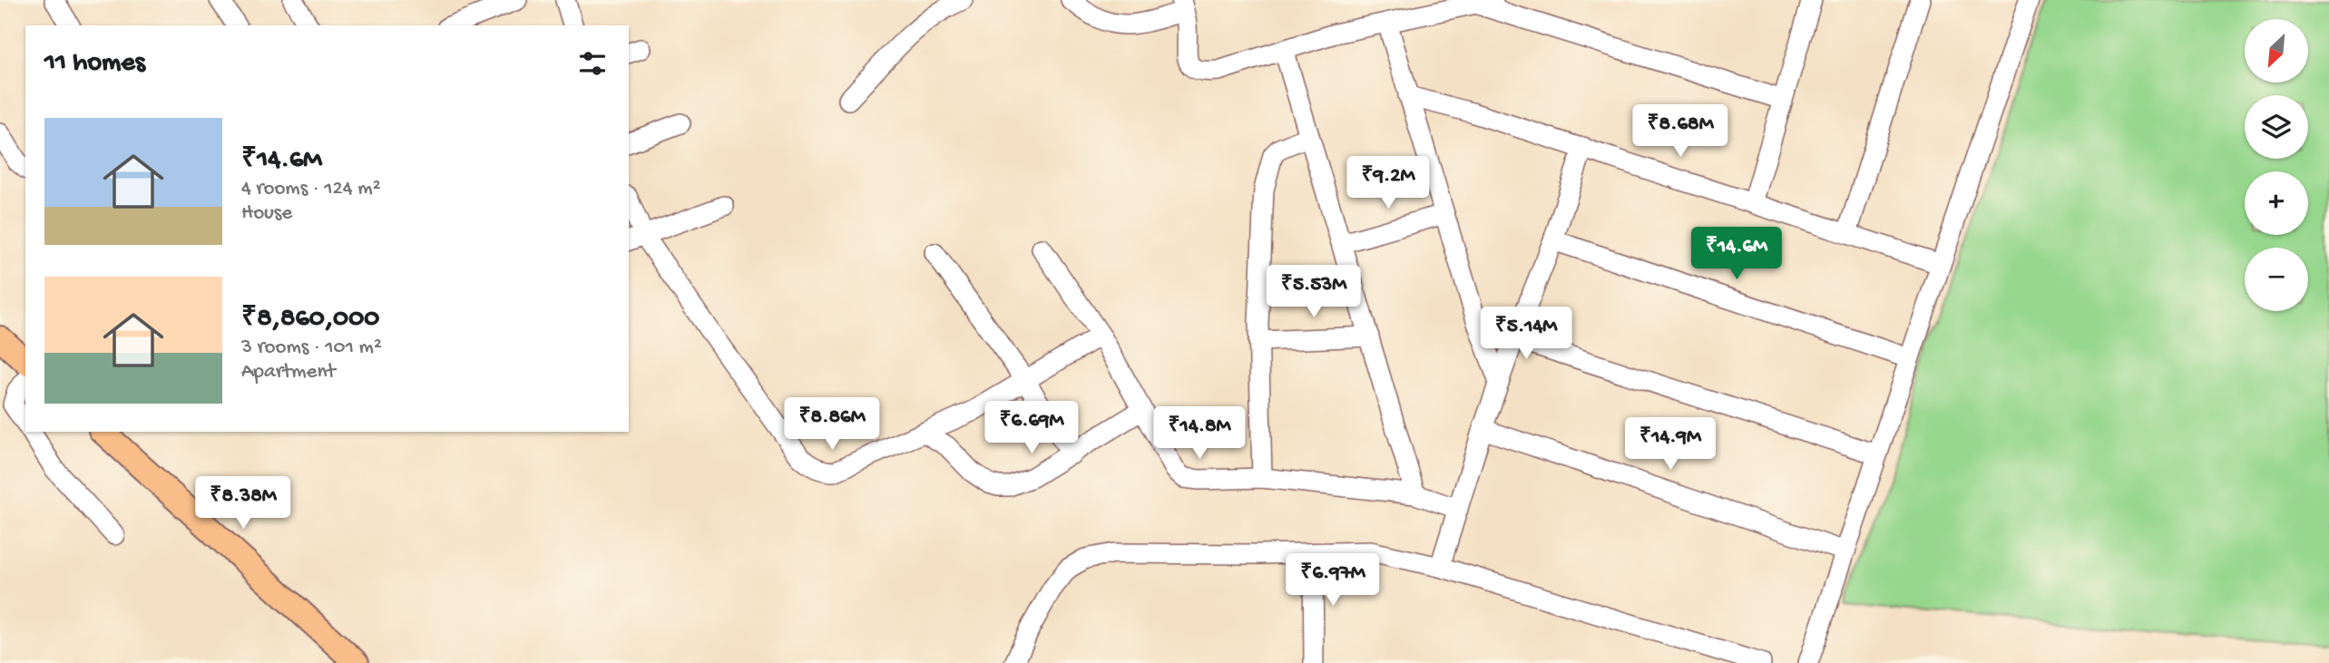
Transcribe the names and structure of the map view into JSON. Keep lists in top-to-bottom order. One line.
{"north":"bottom left","page":{"map_buttons":["+","−"],"heading":"11 homes","list":[{"name":"₹14.6M","note":"4 rooms · 124 m² · House"},{"name":"₹8,860,000","note":"3 rooms · 101 m² · Apartment"}],"price":["₹8.68M","₹9.2M","₹14.6M","₹5.53M","₹5.14M","₹8.86M","₹6.69M","₹14.8M","₹14.9M","₹8.38M","₹6.97M"]}}
